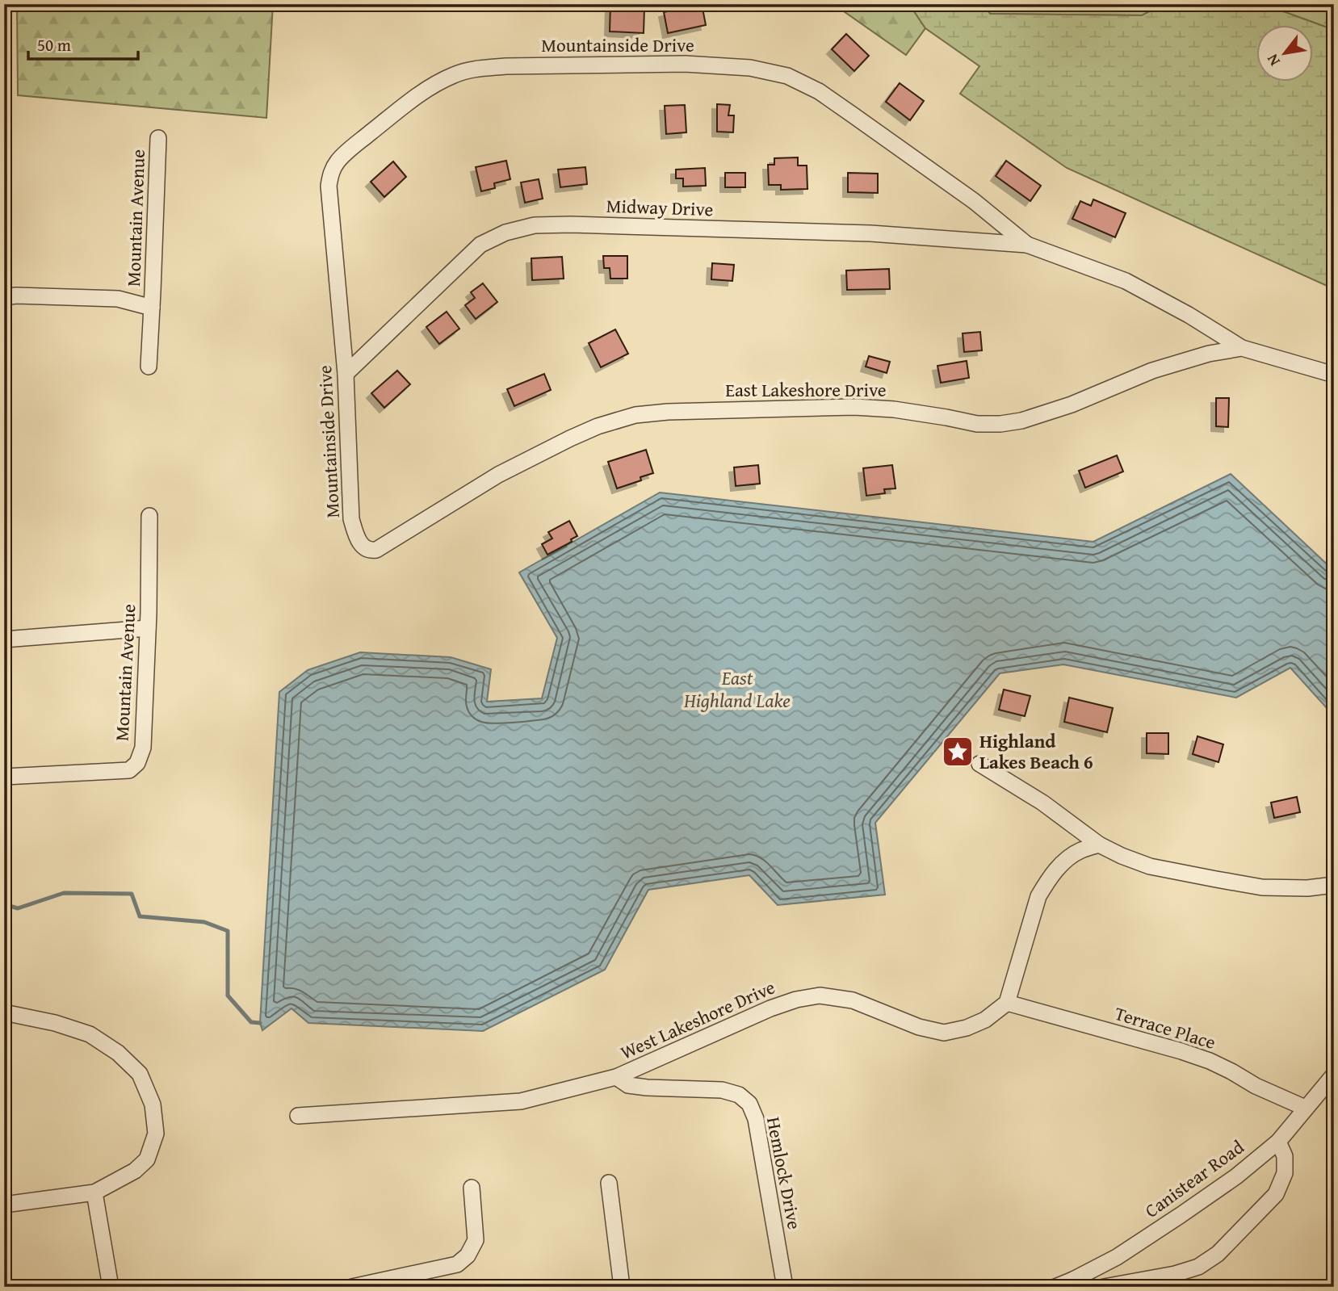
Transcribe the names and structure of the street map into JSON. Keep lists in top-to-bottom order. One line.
{"streets":{"street":["Mountainside Drive","Midway Drive","Mountain Avenue","East Lakeshore Drive","West Lakeshore Drive","Terrace Place","Hemlock Drive","Canistear Road"]},"crossings":[["Mountainside Drive","Midway Drive"],["Mountainside Drive","East Lakeshore Drive"],["West Lakeshore Drive","Terrace Place"],["West Lakeshore Drive","Hemlock Drive"],["Terrace Place","Canistear Road"]],"water":["East Highland Lake"],"places":{"place":["Highland Lakes Beach 6"]},"scale_bar":"50 m","north":"bottom left"}
